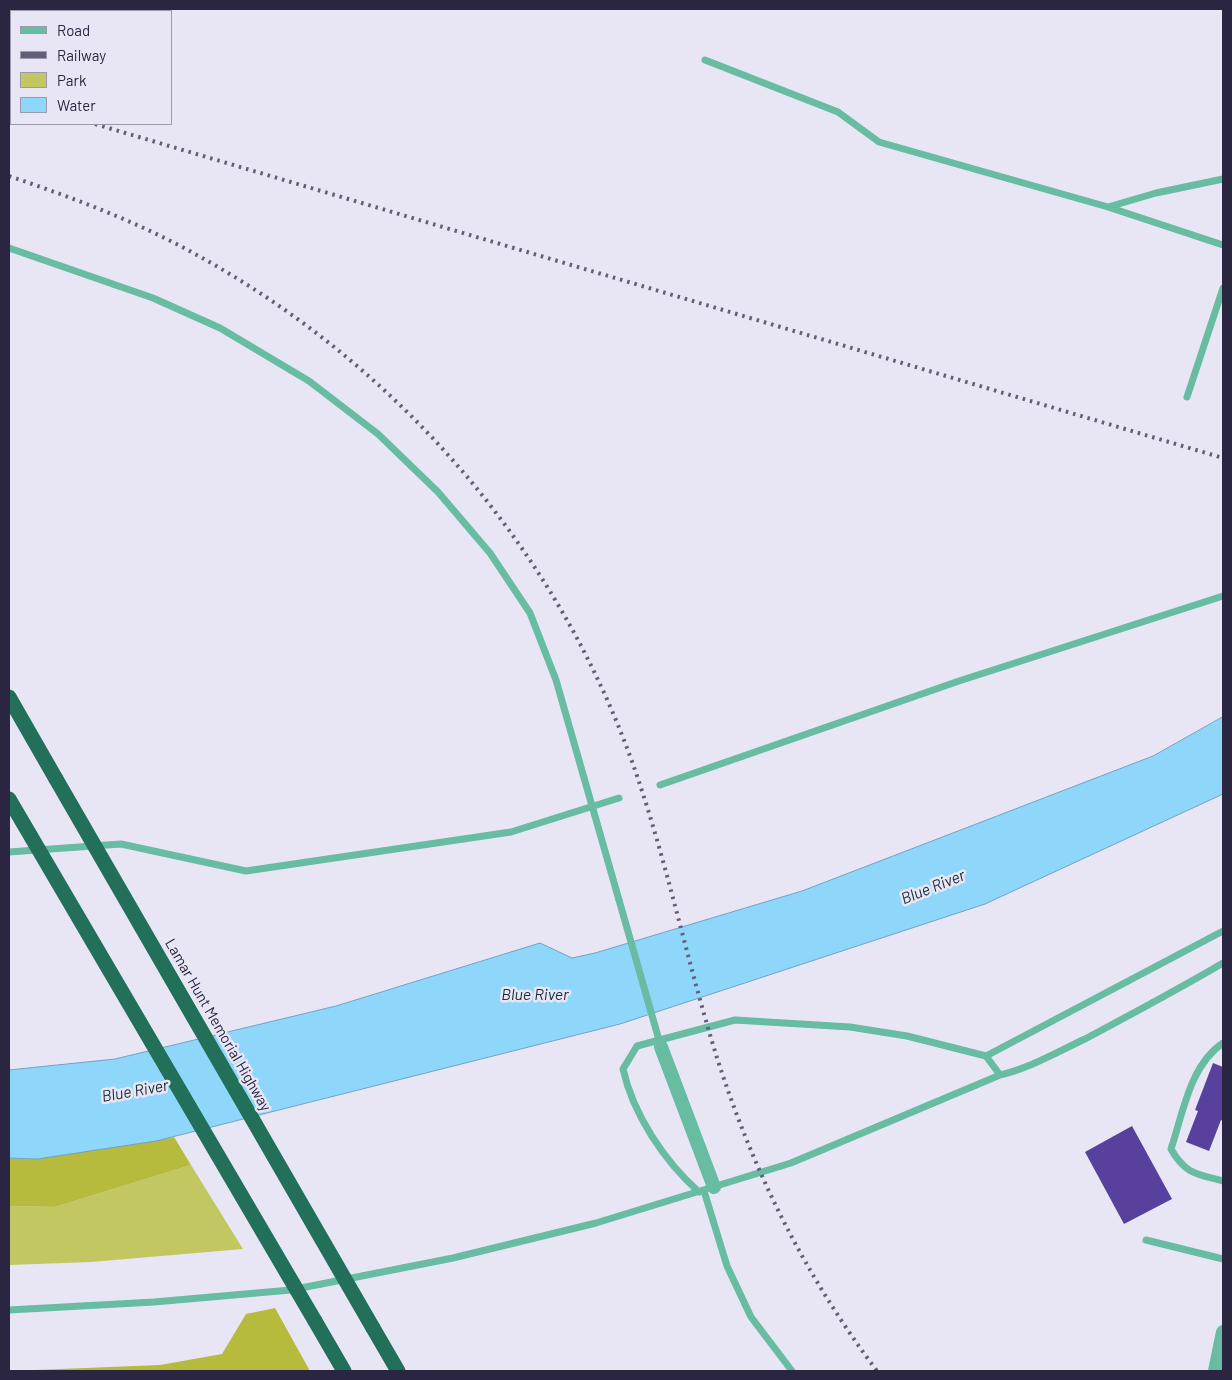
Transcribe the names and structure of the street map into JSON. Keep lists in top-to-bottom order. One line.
{"streets":{"highway":["Lamar Hunt Memorial Highway"]},"water":["Blue River"],"legend":["Road","Railway","Park","Water"]}
